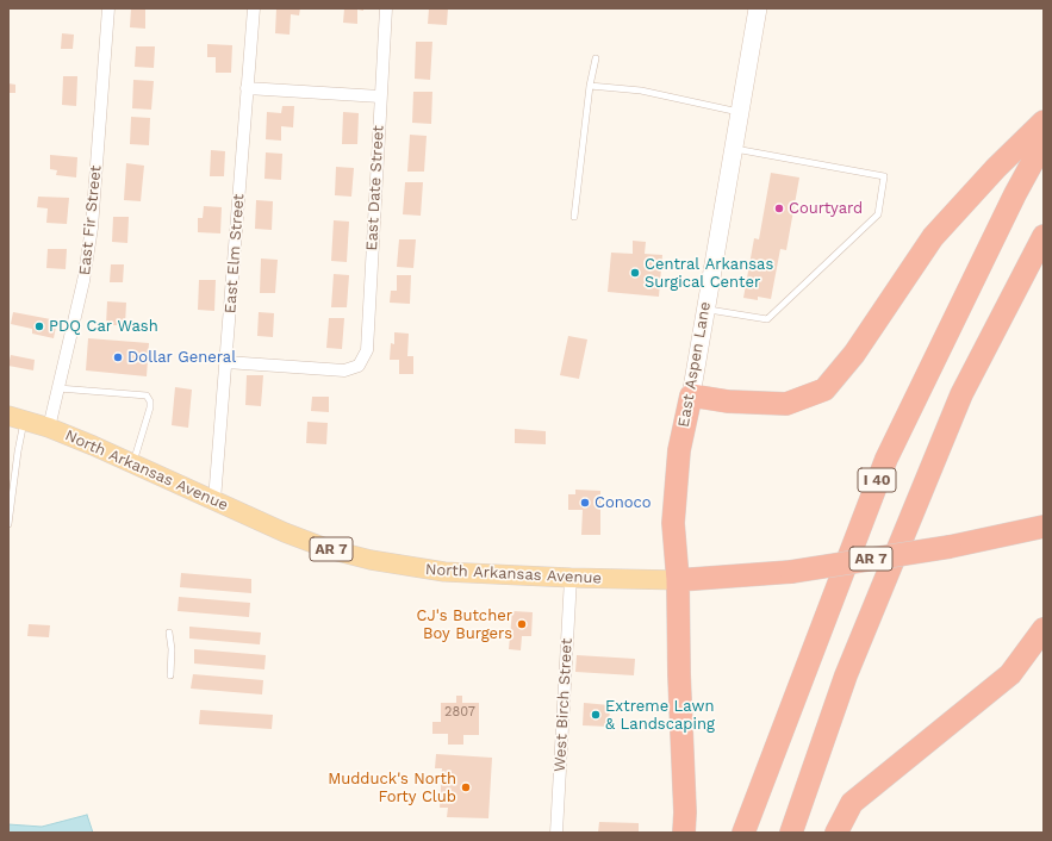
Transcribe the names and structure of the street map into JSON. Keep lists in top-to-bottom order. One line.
{"streets":{"highway":["East Aspen Lane","North Arkansas Avenue","I 40","AR 7"],"street":["East Date Street","East Fir Street","East Elm Street","West Birch Street"]},"crossings":[["East Date Street","East Elm Street"],["East Fir Street","North Arkansas Avenue"],["East Elm Street","North Arkansas Avenue"],["East Aspen Lane","North Arkansas Avenue"],["North Arkansas Avenue","West Birch Street"]],"places":["Courtyard","Central Arkansas Surgical Center","PDQ Car Wash","Dollar General","Conoco","CJ's Butcher Boy Burgers","Extreme Lawn & Landscaping","Mudduck's North Forty Club"],"house_numbers":["2807"]}
